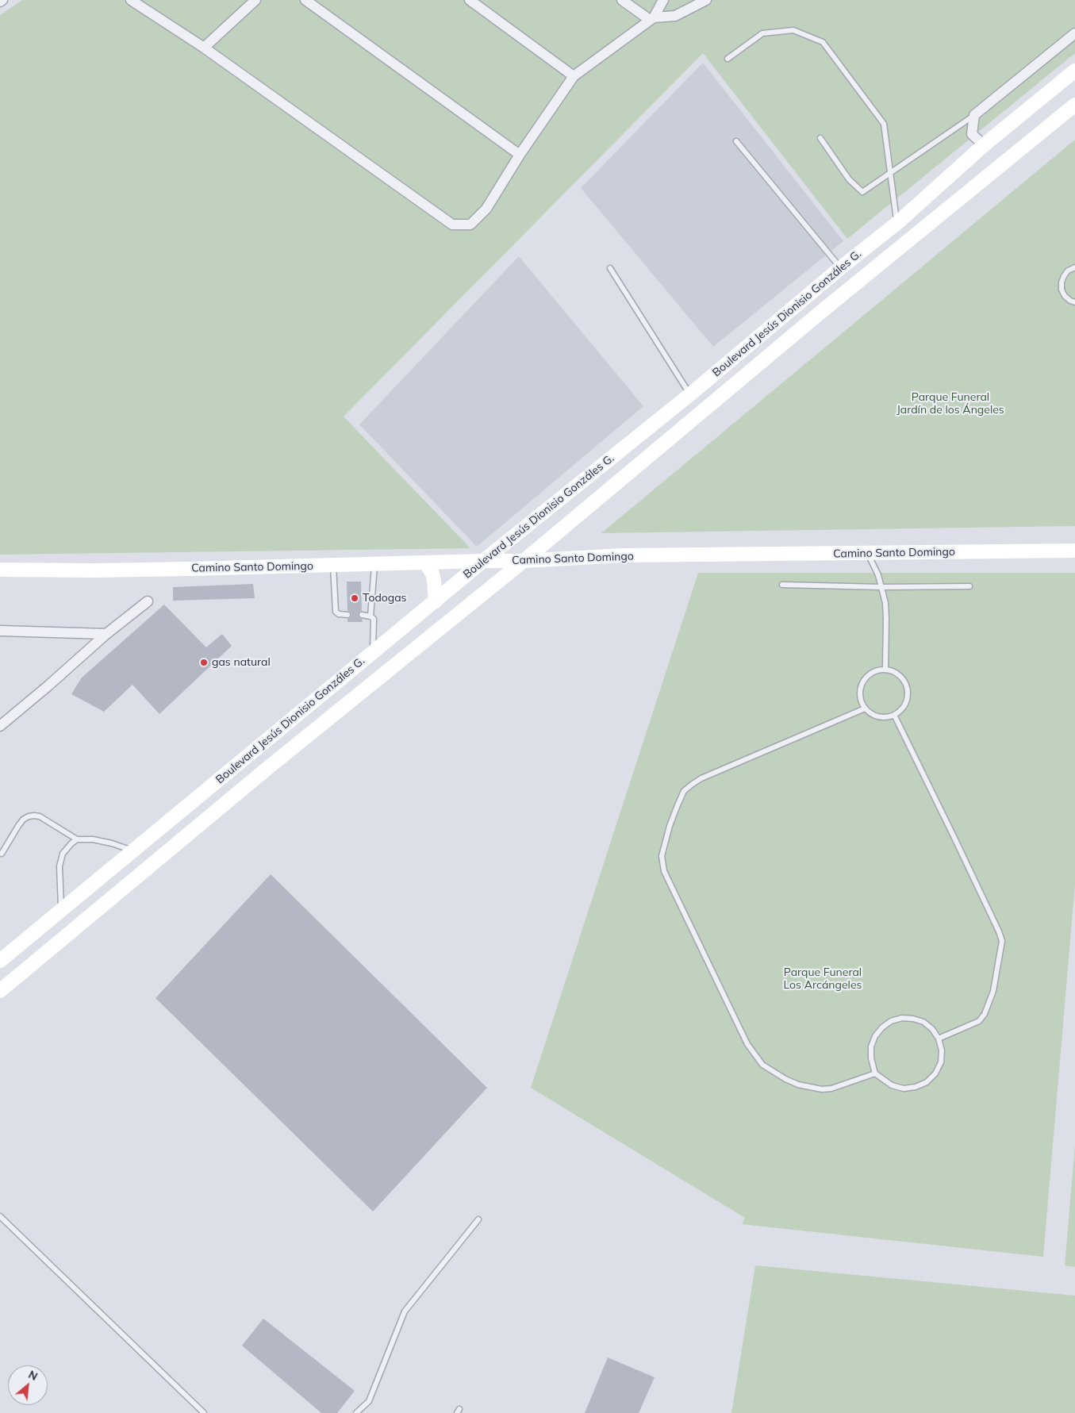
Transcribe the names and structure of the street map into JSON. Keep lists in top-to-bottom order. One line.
{"streets":{"main road":["Boulevard Jesús Dionisio Gonzáles G.","Camino Santo Domingo"]},"crossings":[["Boulevard Jesús Dionisio Gonzáles G.","Camino Santo Domingo"]],"parks":["Parque Funeral Jardín de los Ángeles","Parque Funeral Los Arcángeles"],"places":["Todogas","gas natural"],"north":"top right"}
